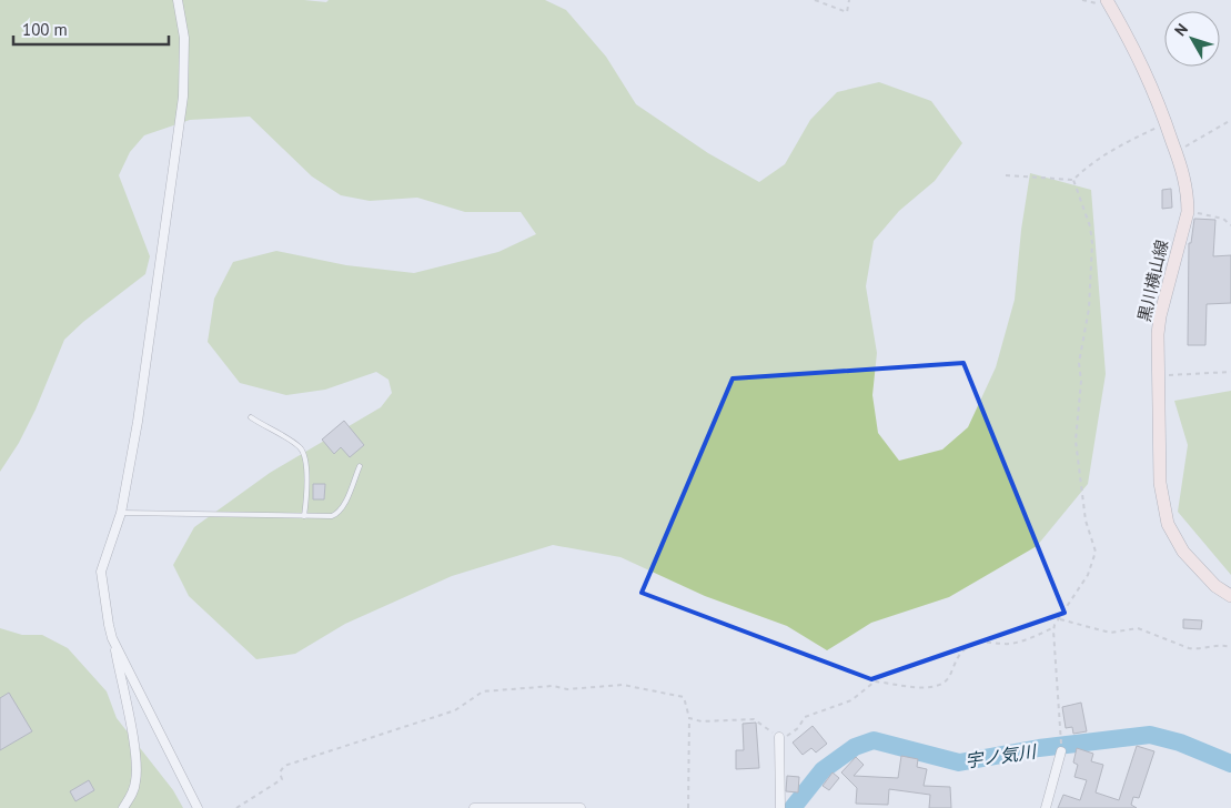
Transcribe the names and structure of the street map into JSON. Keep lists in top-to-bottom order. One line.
{"streets":{"main road":["黒川横山線"]},"water":["宇ノ気川"],"scale_bar":"100 m","north":"top left"}
